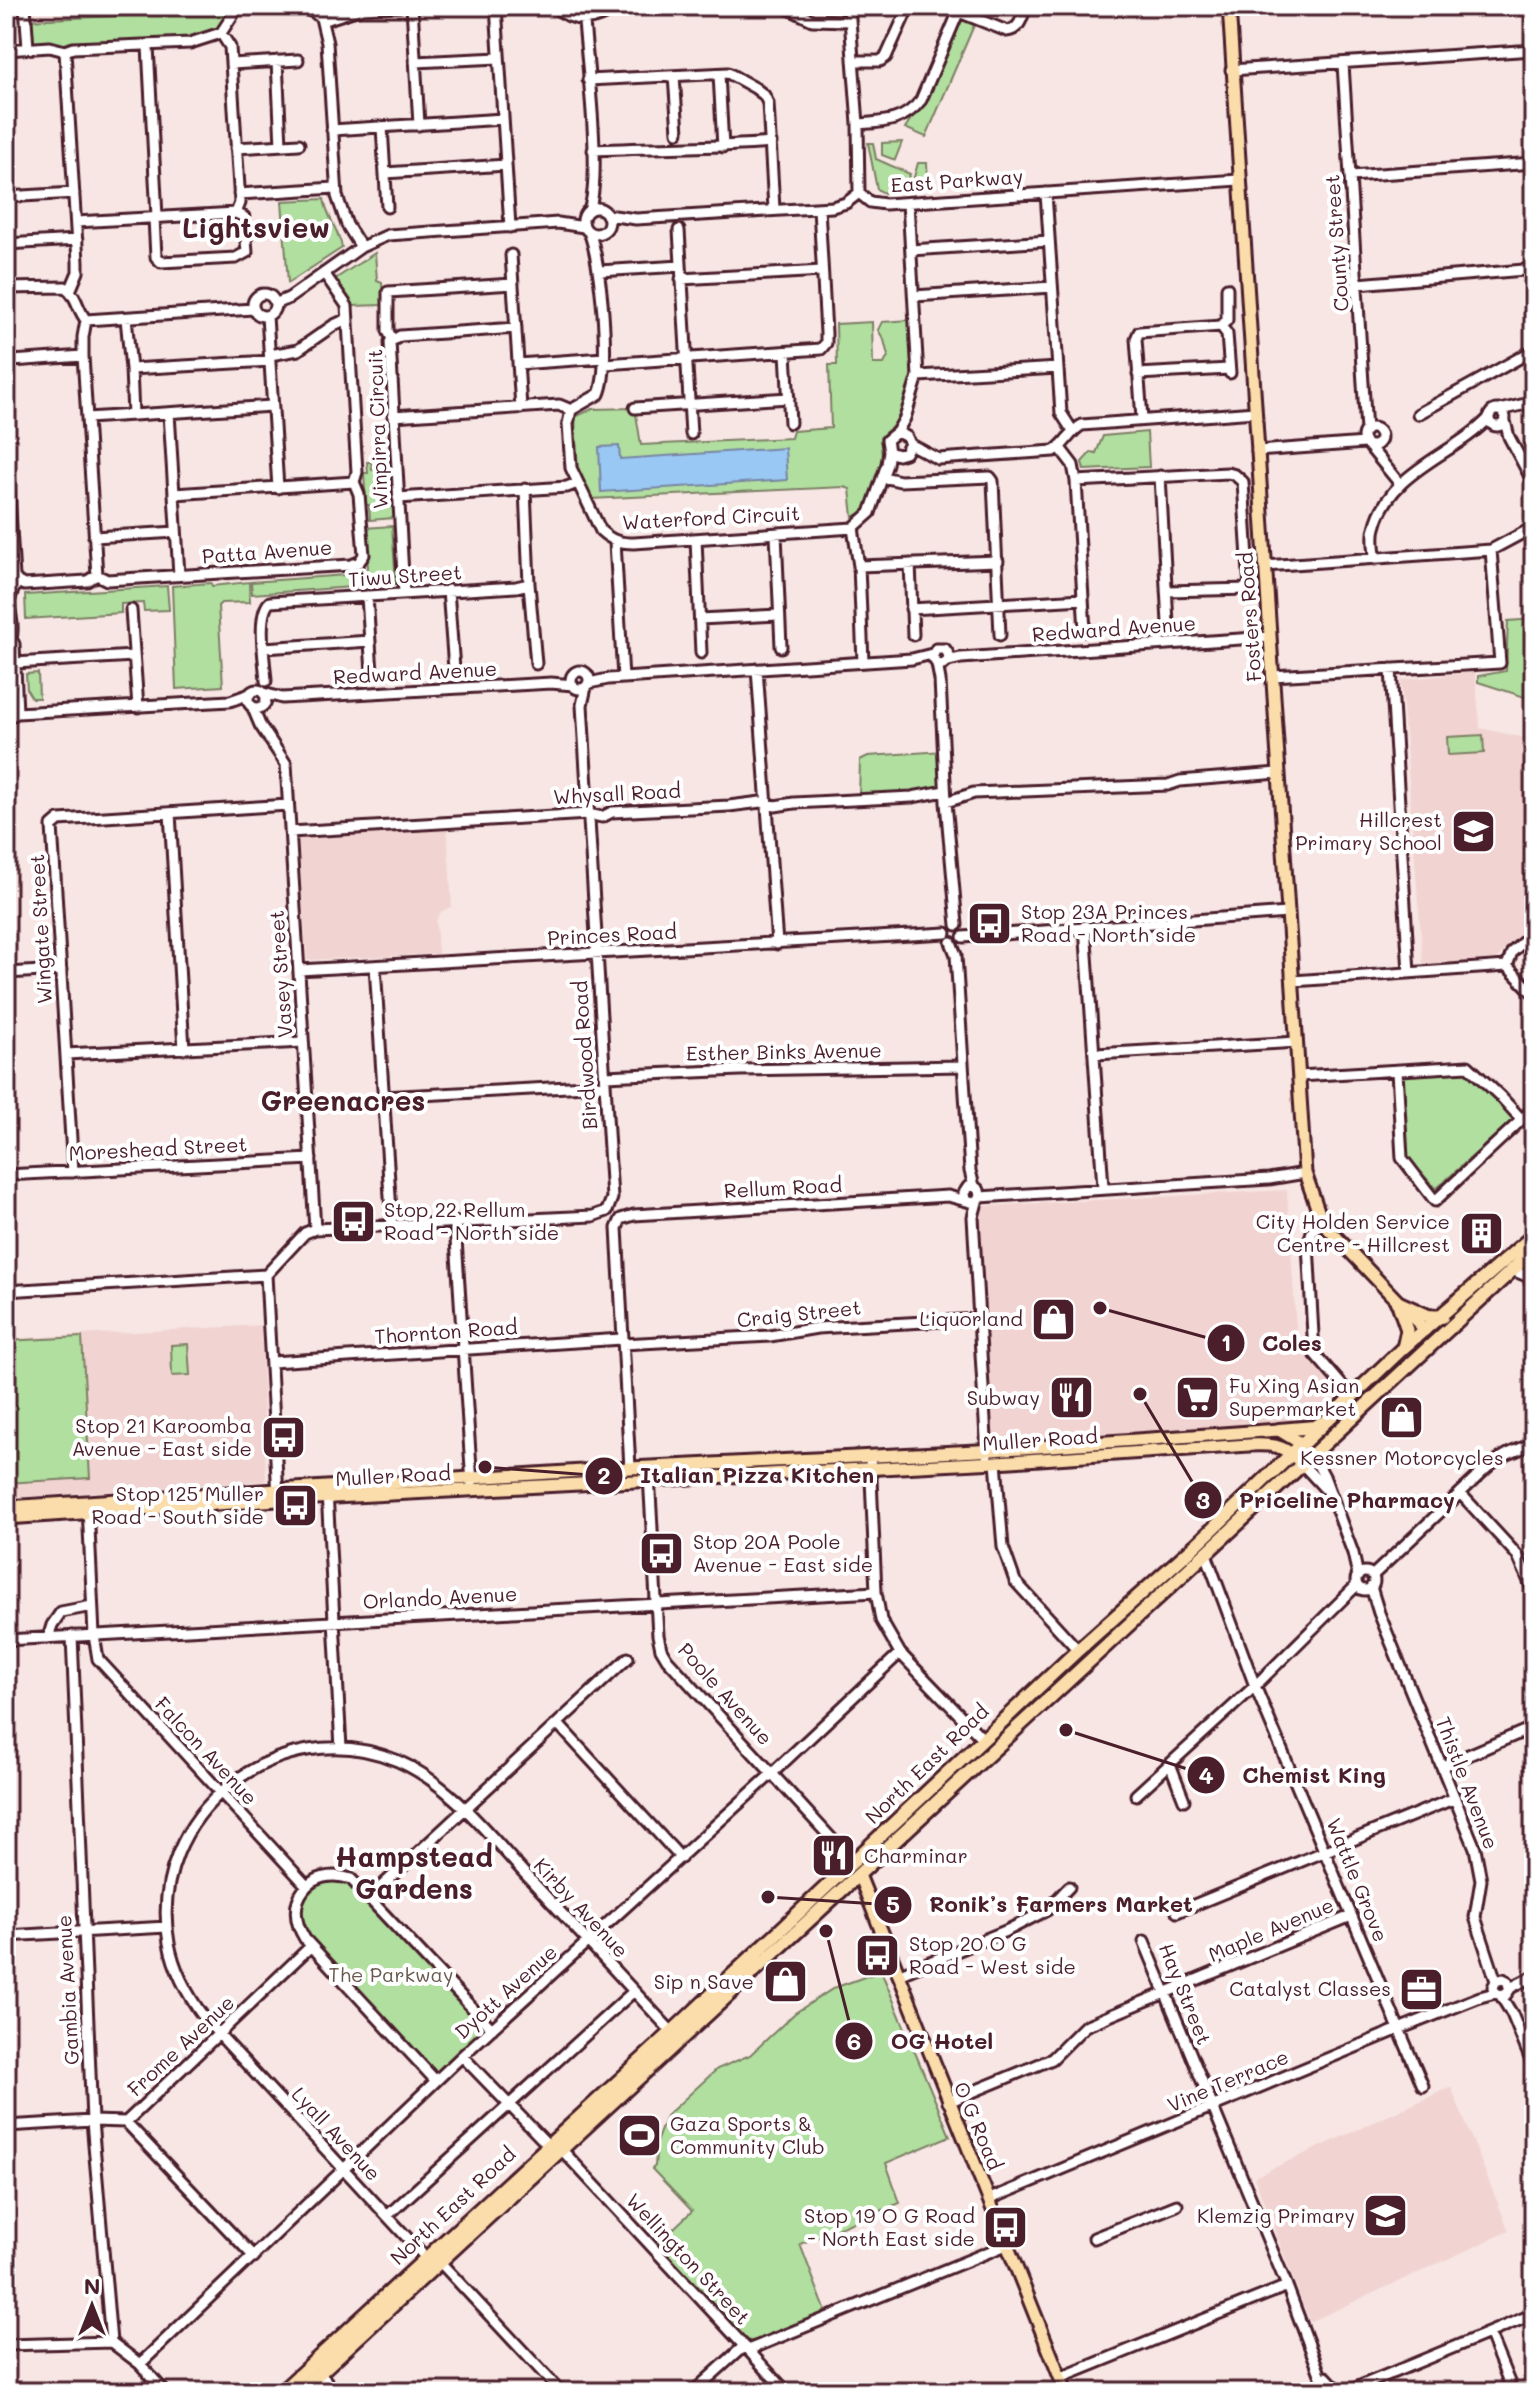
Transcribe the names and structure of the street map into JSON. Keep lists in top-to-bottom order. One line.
{"streets":{"highway":["North East Road"],"main road":["Fosters Road","Muller Road","O G Road"],"street":["East Parkway","County Street","Winpirra Circuit","Waterford Circuit","Patta Avenue","Tiwu Street","Redward Avenue","Whysall Road","Wingate Street","Princes Road","Vasey Street","Esther Binks Avenue","Birdwood Road","Moreshead Street","Rellum Road","Craig Street","Thornton Road","Orlando Avenue","Poole Avenue","Falcon Avenue","Thistle Avenue","Wattle Grove","Kirby Avenue","Maple Avenue","Gambia Avenue","Dyott Avenue","Hay Street","Frome Avenue","Vine Terrace","Lyall Avenue","Wellington Street"]},"crossings":[["East Parkway","Fosters Road"],["Winpirra Circuit","Tiwu Street"],["Fosters Road","Redward Avenue"],["Fosters Road","Princes Road"],["Fosters Road","Rellum Road"],["Fosters Road","North East Road"],["Redward Avenue","Vasey Street"],["Redward Avenue","Birdwood Road"],["Whysall Road","Vasey Street"],["Whysall Road","Birdwood Road"],["Wingate Street","Vasey Street"],["Wingate Street","Moreshead Street"],["Princes Road","Vasey Street"],["Princes Road","Birdwood Road"],["Vasey Street","Moreshead Street"],["Esther Binks Avenue","Birdwood Road"],["Rellum Road","Craig Street"],["Rellum Road","Thornton Road"],["Craig Street","Thornton Road"],["Muller Road","Poole Avenue"],["Muller Road","Falcon Avenue"],["Muller Road","North East Road"],["Orlando Avenue","Poole Avenue"],["Orlando Avenue","Falcon Avenue"],["Orlando Avenue","Gambia Avenue"],["Poole Avenue","North East Road"],["Poole Avenue","Dyott Avenue"],["Poole Avenue","O G Road"],["Falcon Avenue","Kirby Avenue"],["Falcon Avenue","Lyall Avenue"],["North East Road","Thistle Avenue"],["North East Road","Wattle Grove"],["North East Road","Kirby Avenue"],["North East Road","O G Road"],["North East Road","Lyall Avenue"],["North East Road","Wellington Street"],["Thistle Avenue","Vine Terrace"],["Wattle Grove","Maple Avenue"],["Wattle Grove","Vine Terrace"],["Kirby Avenue","Dyott Avenue"],["Kirby Avenue","Lyall Avenue"],["Maple Avenue","Hay Street"],["Maple Avenue","O G Road"],["Gambia Avenue","Frome Avenue"],["Dyott Avenue","Lyall Avenue"],["Hay Street","Vine Terrace"],["Frome Avenue","Lyall Avenue"],["Vine Terrace","O G Road"]],"districts":["Lightsview","Greenacres","Hampstead Gardens"],"parks":["The Parkway"],"places":{"school or university":["Hillcrest Primary School","Klemzig Primary"],"bus stop":["Stop 23A Princes Road - North side","Stop 22 Rellum Road - North side","Stop 21 Karoomba Avenue - East side","Stop 125 Muller Road - South side","Stop 20A Poole Avenue - East side","Stop 20 O G Road - West side","Stop 19 O G Road - North East side"],"building":["City Holden Service Centre - Hillcrest"],"other":["Coles","Priceline Pharmacy","Italian Pizza Kitchen","Chemist King","Ronik’s Farmers Market","OG Hotel"],"shop":["Liquorland","Kessner Motorcycles","Sip n Save"],"restaurant":["Subway","Charminar"],"supermarket":["Fu Xing Asian Supermarket"],"office":["Catalyst Classes"],"sports":["Gaza Sports & Community Club"]},"north":"top"}
